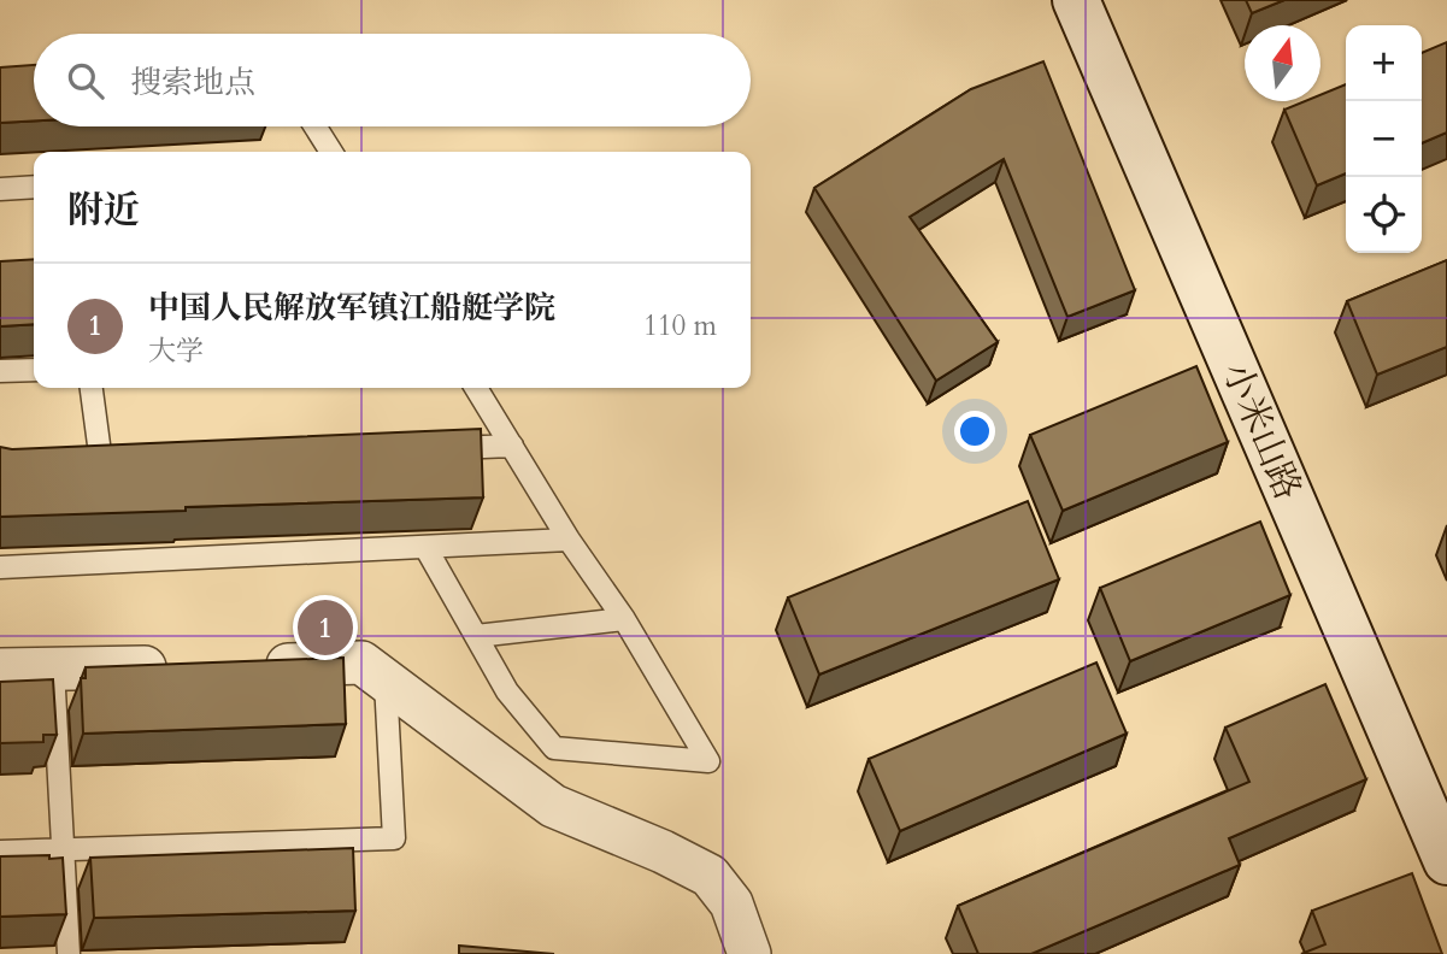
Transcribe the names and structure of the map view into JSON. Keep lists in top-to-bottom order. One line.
{"streets":{"street":["小米山路"]},"north":"top","page":{"map_buttons":["+","−"],"search":"搜索地点","heading":"附近","list":[{"mark":"1","name":"中国人民解放军镇江船艇学院","note":"大学","value":"110 m"}],"pins":"1"}}
